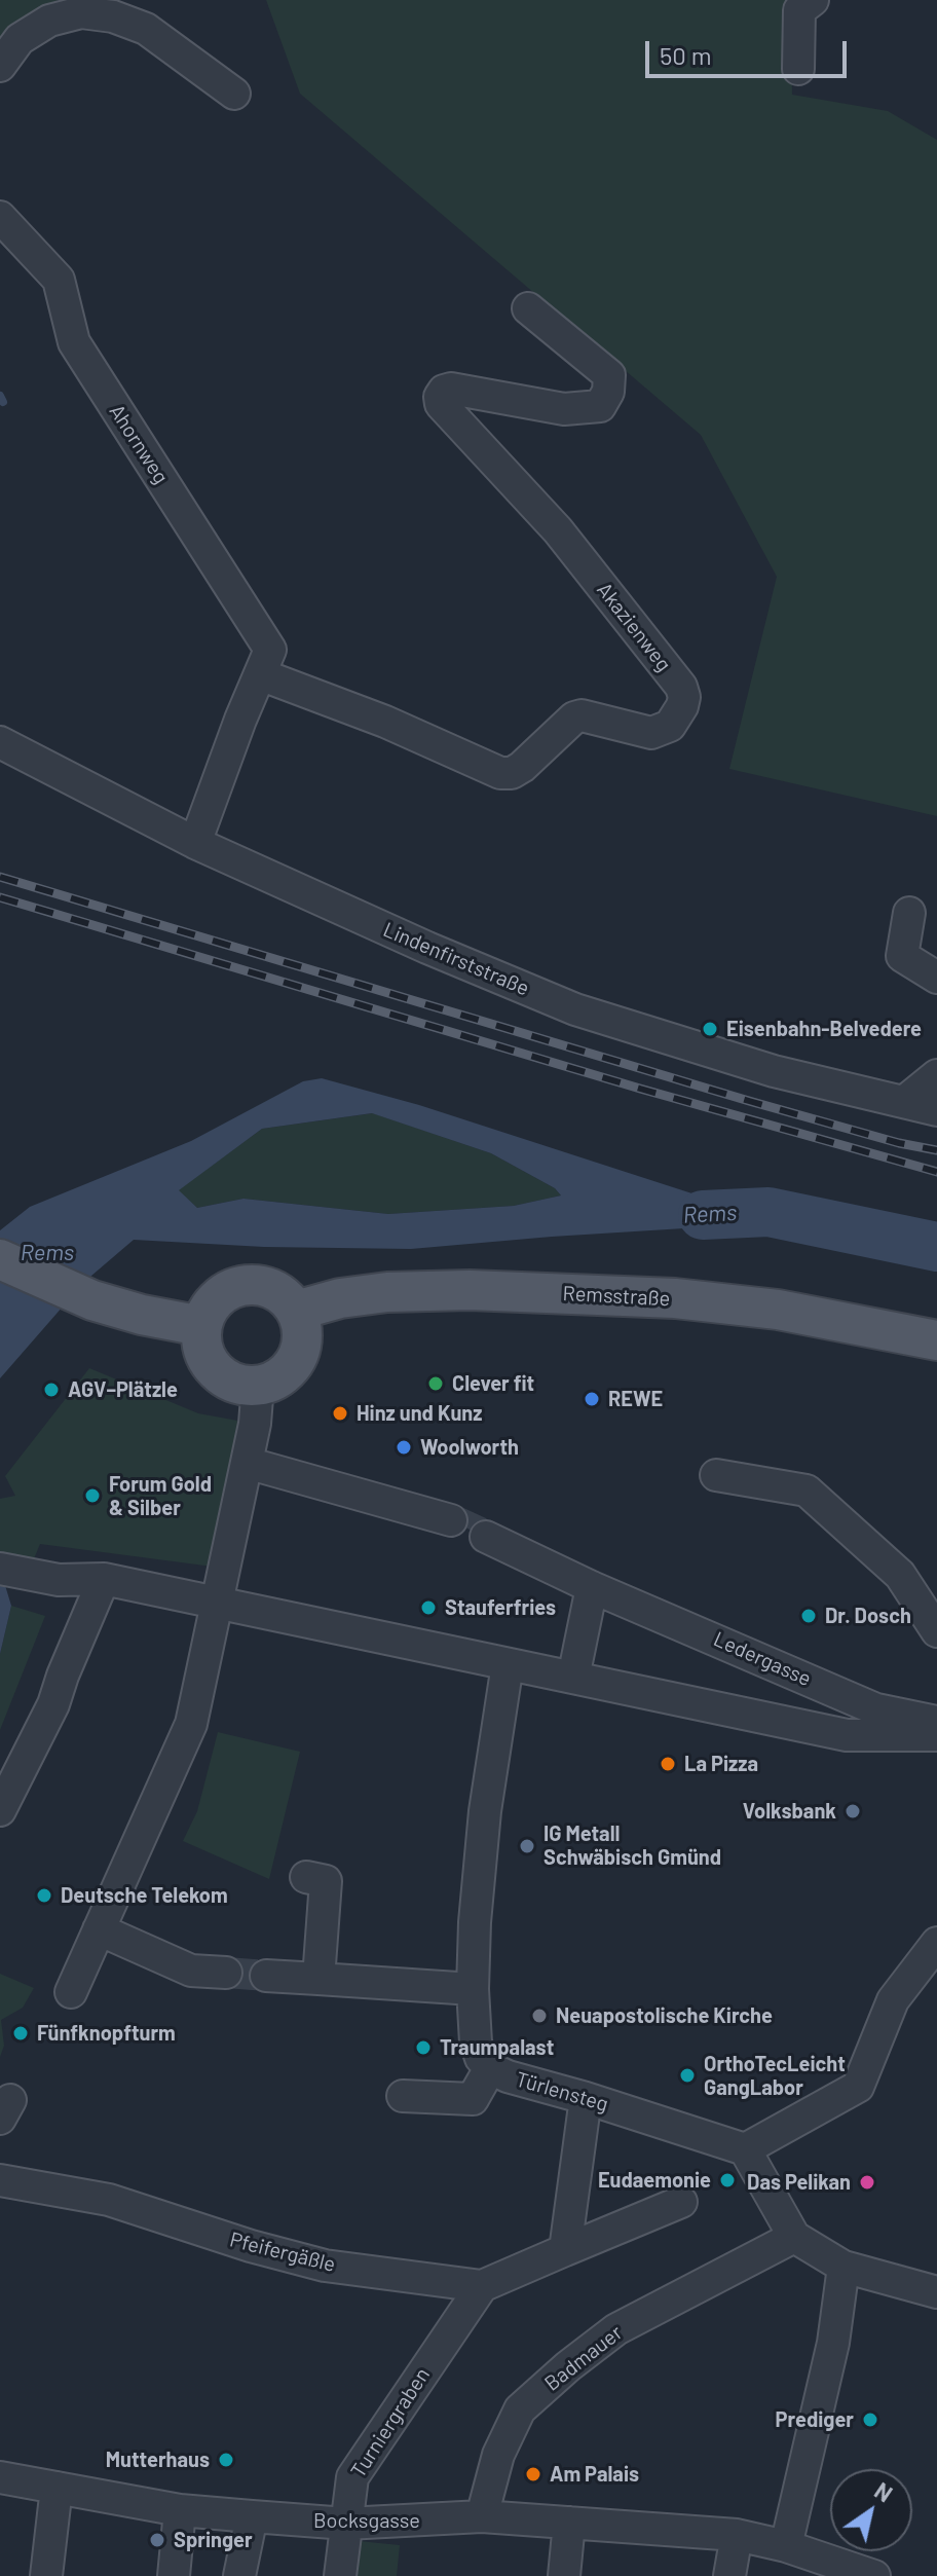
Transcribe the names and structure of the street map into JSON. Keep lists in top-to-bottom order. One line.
{"streets":{"main road":["Remsstraße"],"street":["Ahornweg","Akazienweg","Lindenfirststraße","Ledergasse","Türlensteg","Pfeifergäßle","Badmauer","Turniergraben","Bocksgasse"]},"crossings":[["Ahornweg","Akazienweg"],["Pfeifergäßle","Turniergraben"],["Badmauer","Bocksgasse"],["Turniergraben","Bocksgasse"]],"water":["Rems"],"places":["Eisenbahn-Belvedere","Clever fit","AGV–Plätzle","REWE","Hinz und Kunz","Woolworth","Forum Gold & Silber","Stauferfries","Dr. Dosch","La Pizza","Volksbank","IG Metall Schwäbisch Gmünd","Deutsche Telekom","Neuapostolische Kirche","Fünfknopfturm","Traumpalast","OrthoTecLeicht GangLabor","Eudaemonie","Das Pelikan","Prediger","Mutterhaus","Am Palais","Springer"],"scale_bar":"50 m","north":"top right"}
